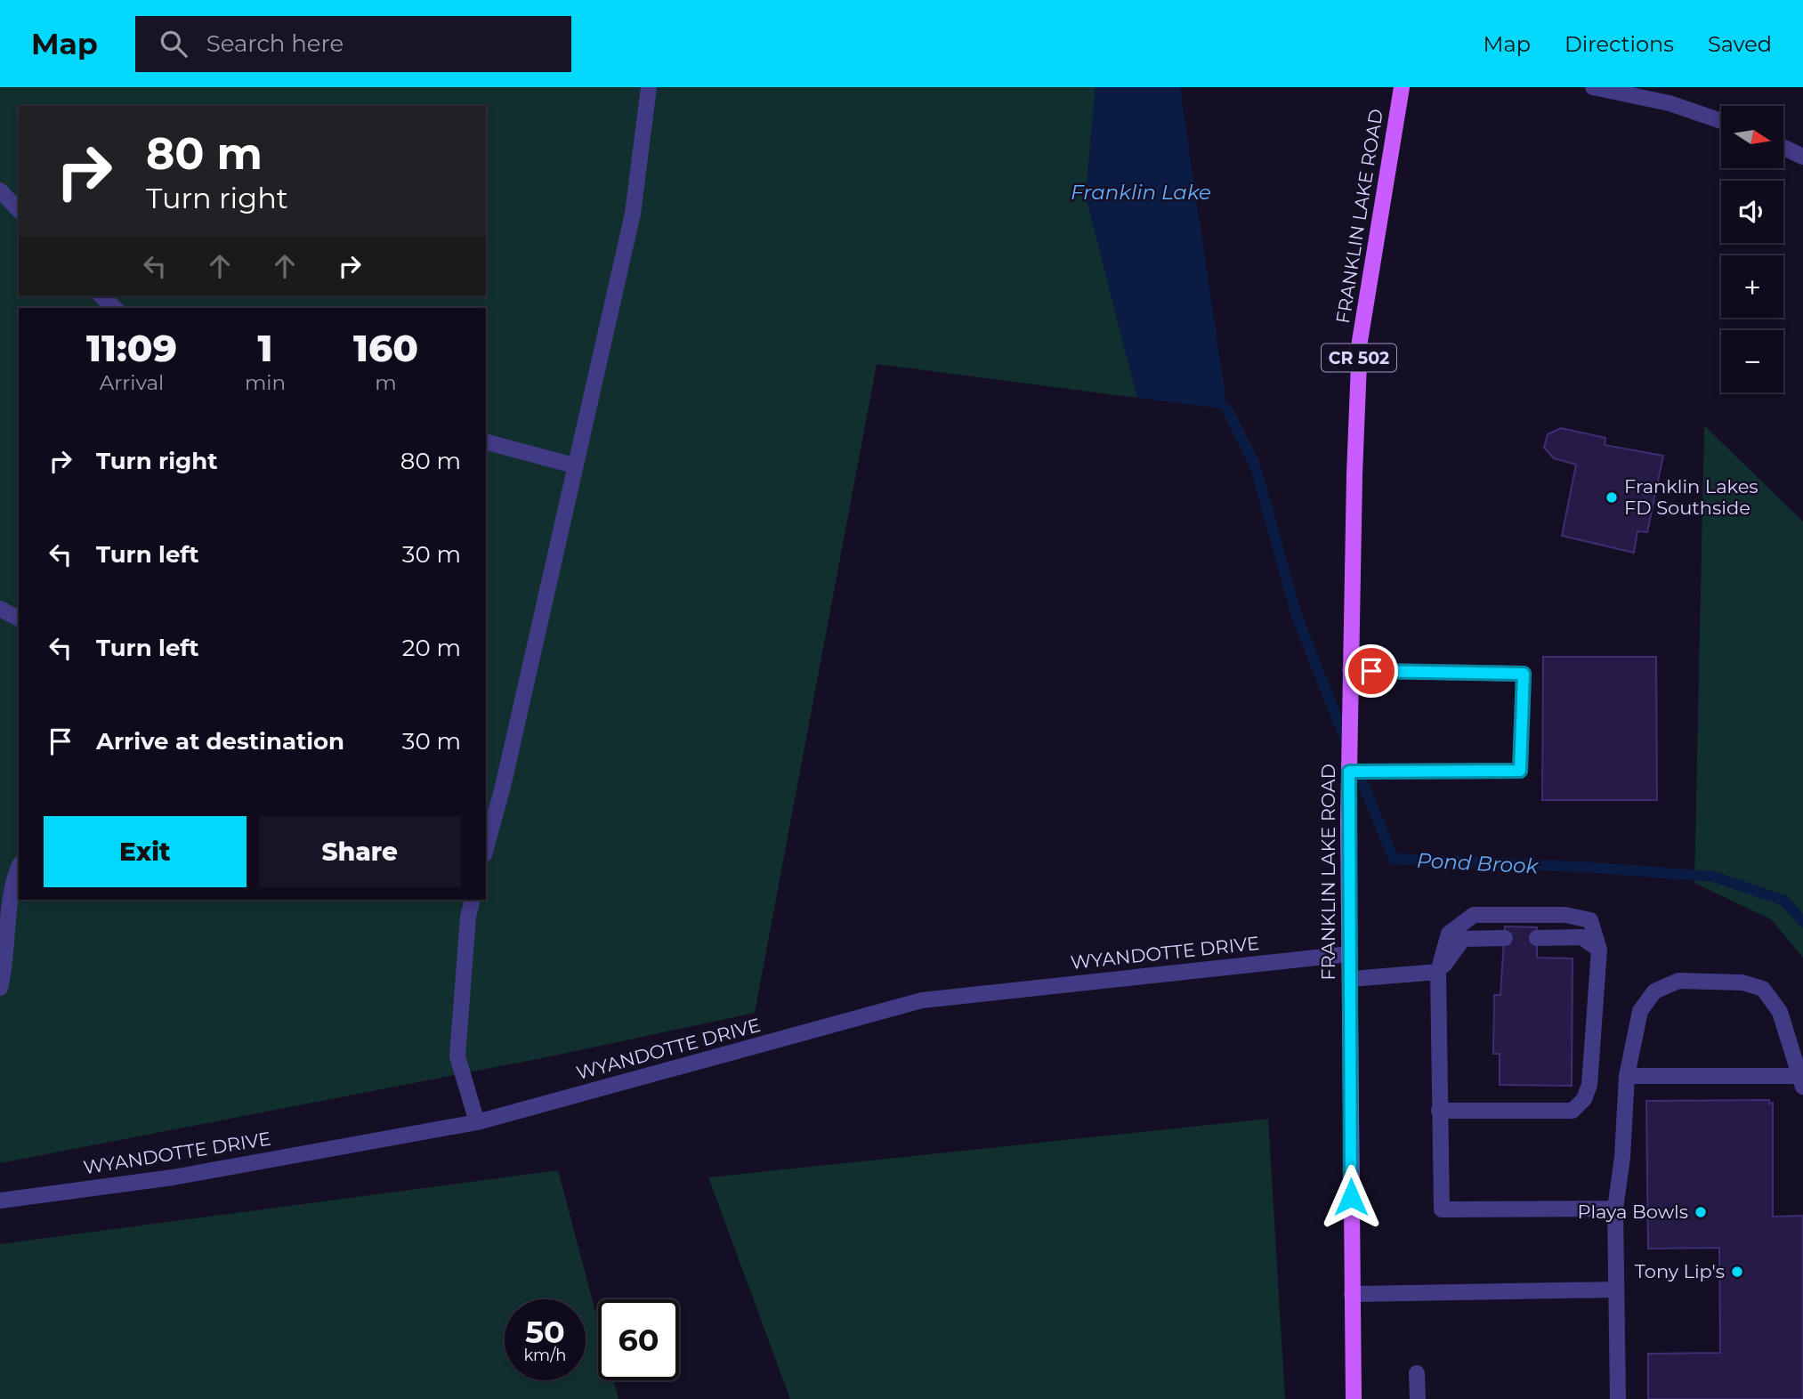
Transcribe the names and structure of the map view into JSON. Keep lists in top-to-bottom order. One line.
{"streets":{"main road":["FRANKLIN LAKE ROAD","CR 502"],"street":["WYANDOTTE DRIVE"]},"crossings":[["FRANKLIN LAKE ROAD","WYANDOTTE DRIVE"]],"water":["Franklin Lake","Pond Brook"],"places":["Franklin Lakes FD Southside","Playa Bowls","Tony Lip's"],"north":"right","page":{"header":"Map","search":"Search here","nav":["Map","Directions","Saved"],"map_buttons":["+","−"],"turn":["80 m","Turn right"],"eta":["11:09","Arrival","1","min","160","m"],"list":[{"name":"Turn right","value":"80 m"},{"name":"Turn left","value":"30 m"},{"name":"Turn left","value":"20 m"},{"name":"Arrive at destination","value":"30 m"}],"buttons":["Exit","Share"],"speed":"50 km/h","limit":"60"}}
